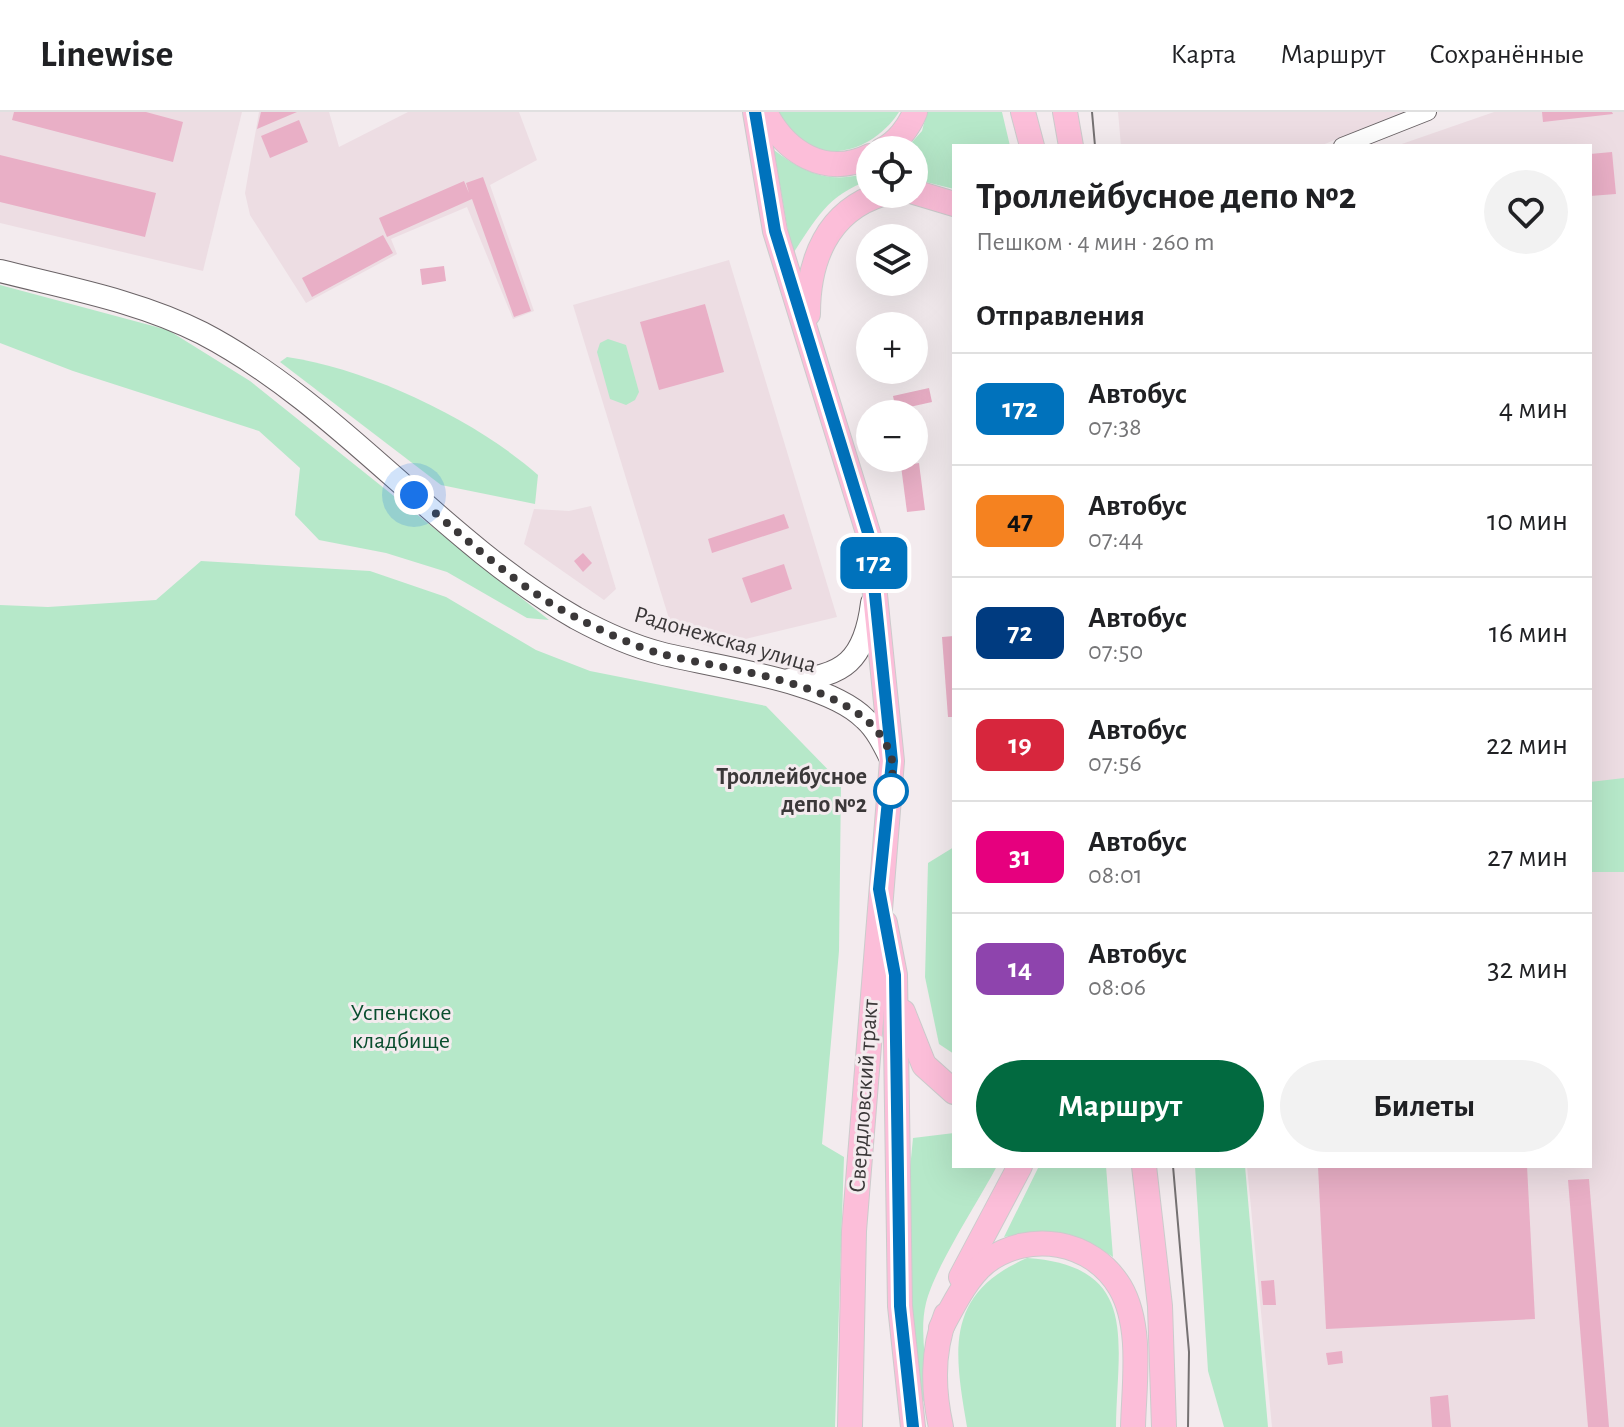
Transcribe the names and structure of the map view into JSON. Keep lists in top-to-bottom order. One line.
{"streets":{"main road":["Свердловский тракт"],"street":["Радонежская улица"]},"crossings":[["Радонежская улица","Свердловский тракт"]],"parks":["Успенское кладбище"],"places":["Троллейбусное депо №2"],"lines":["bus line 172"],"page":{"header":"Linewise","nav":["Карта","Маршрут","Сохранённые"],"on_map":"172","map_buttons":["+","−"],"heading":[["Троллейбусное депо №2","Пешком · 4 мин · 260 m"],"Отправления"],"list":[{"mark":"172","name":"Автобус","note":"07:38","value":"4 мин"},{"mark":"47","name":"Автобус","note":"07:44","value":"10 мин"},{"mark":"72","name":"Автобус","note":"07:50","value":"16 мин"},{"mark":"19","name":"Автобус","note":"07:56","value":"22 мин"},{"mark":"31","name":"Автобус","note":"08:01","value":"27 мин"},{"mark":"14","name":"Автобус","note":"08:06","value":"32 мин"}],"buttons":["Маршрут","Билеты"]}}
